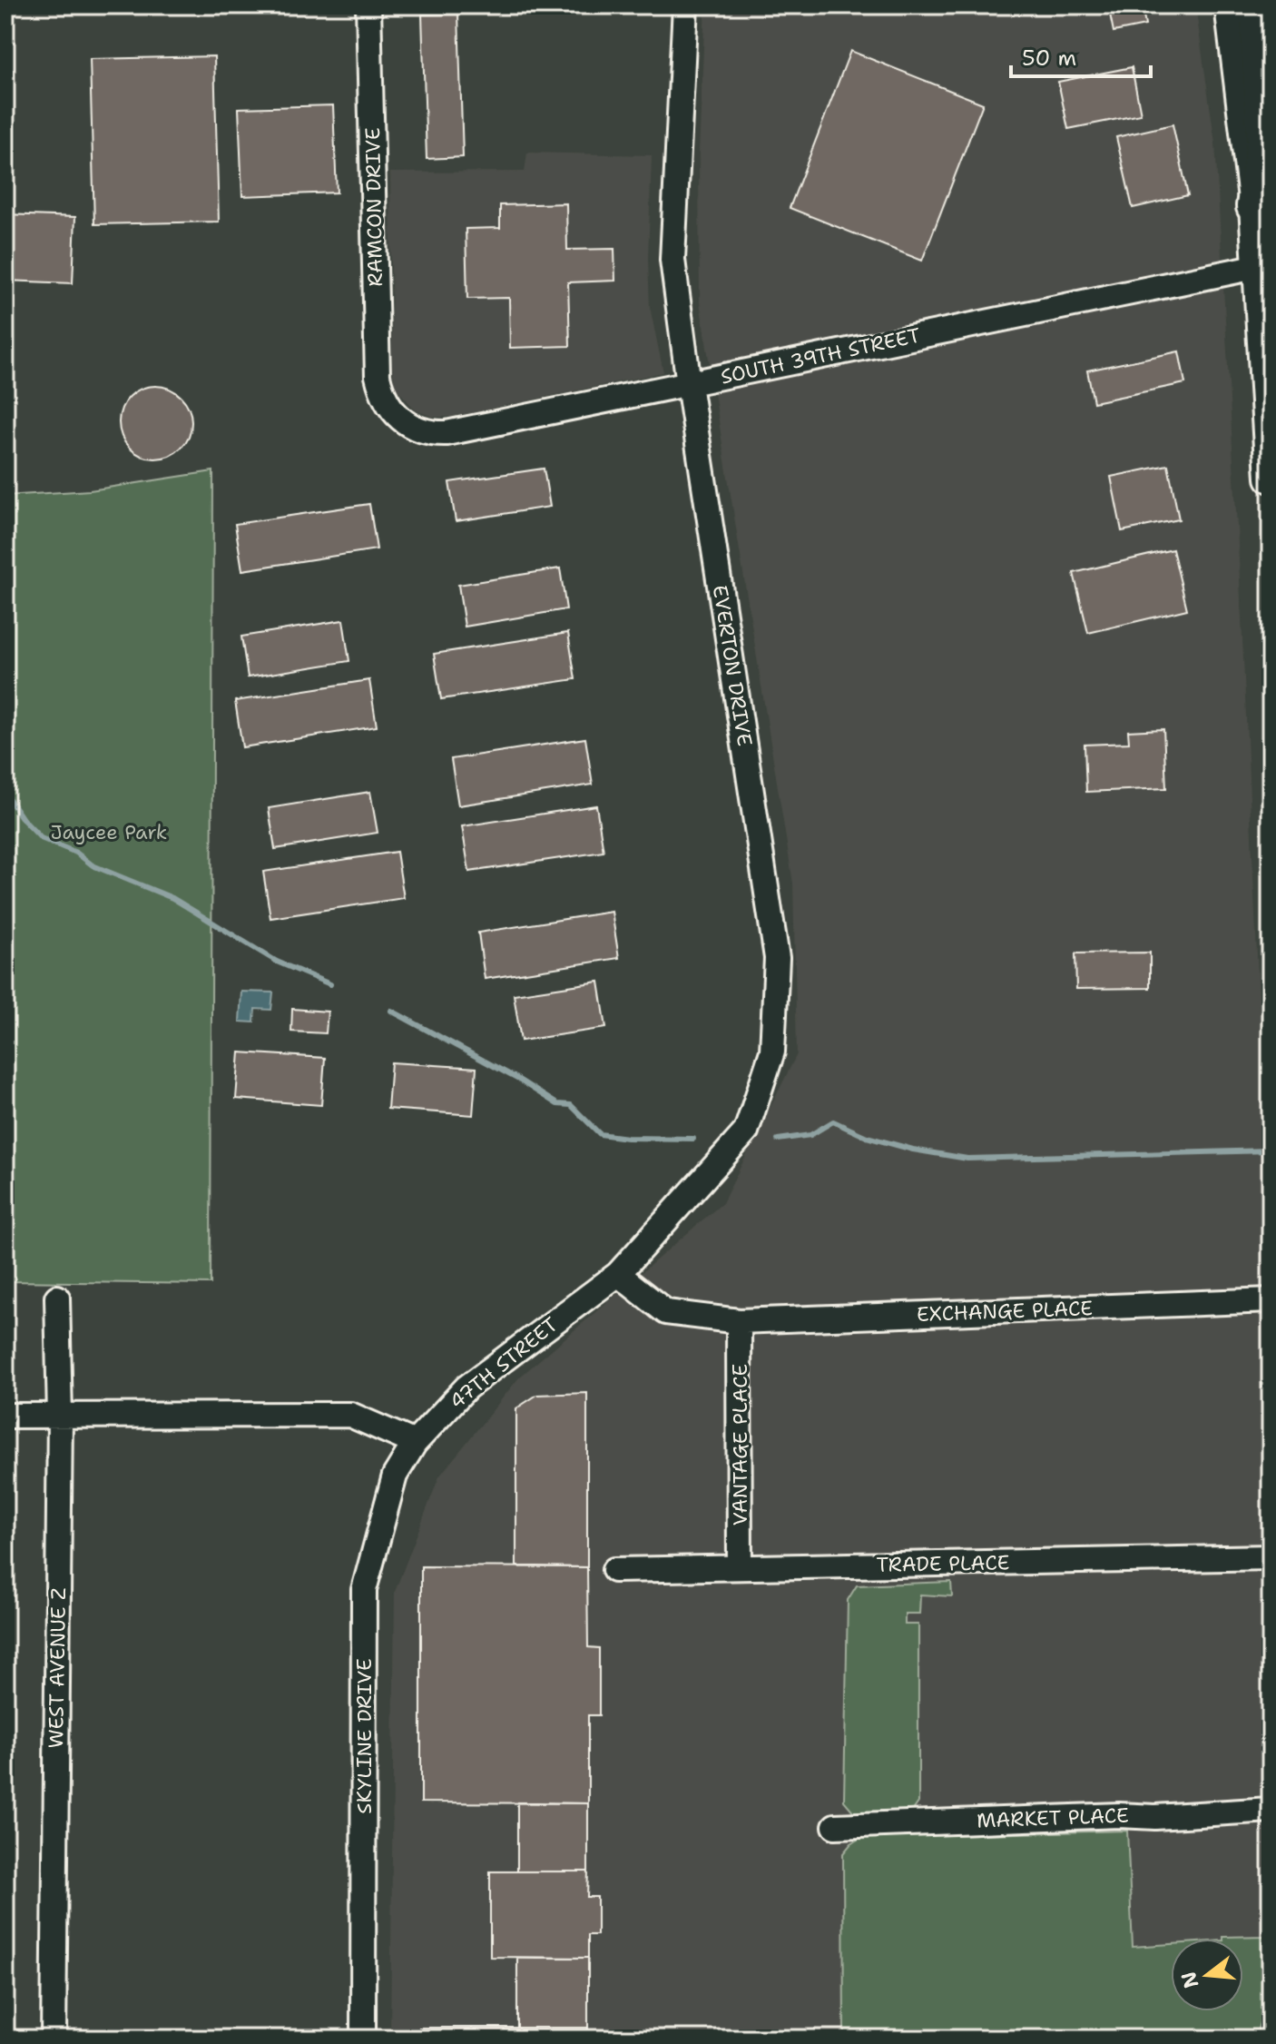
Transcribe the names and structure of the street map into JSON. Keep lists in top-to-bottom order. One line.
{"streets":{"street":["RAMCON DRIVE","SOUTH 39TH STREET","EVERTON DRIVE","EXCHANGE PLACE","47TH STREET","VANTAGE PLACE","TRADE PLACE","WEST AVENUE Z","SKYLINE DRIVE","MARKET PLACE"]},"crossings":[["RAMCON DRIVE","SOUTH 39TH STREET"],["SOUTH 39TH STREET","EVERTON DRIVE"],["EVERTON DRIVE","47TH STREET"],["EXCHANGE PLACE","VANTAGE PLACE"],["47TH STREET","SKYLINE DRIVE"],["VANTAGE PLACE","TRADE PLACE"]],"parks":["Jaycee Park"],"scale_bar":"50 m","north":"left"}
